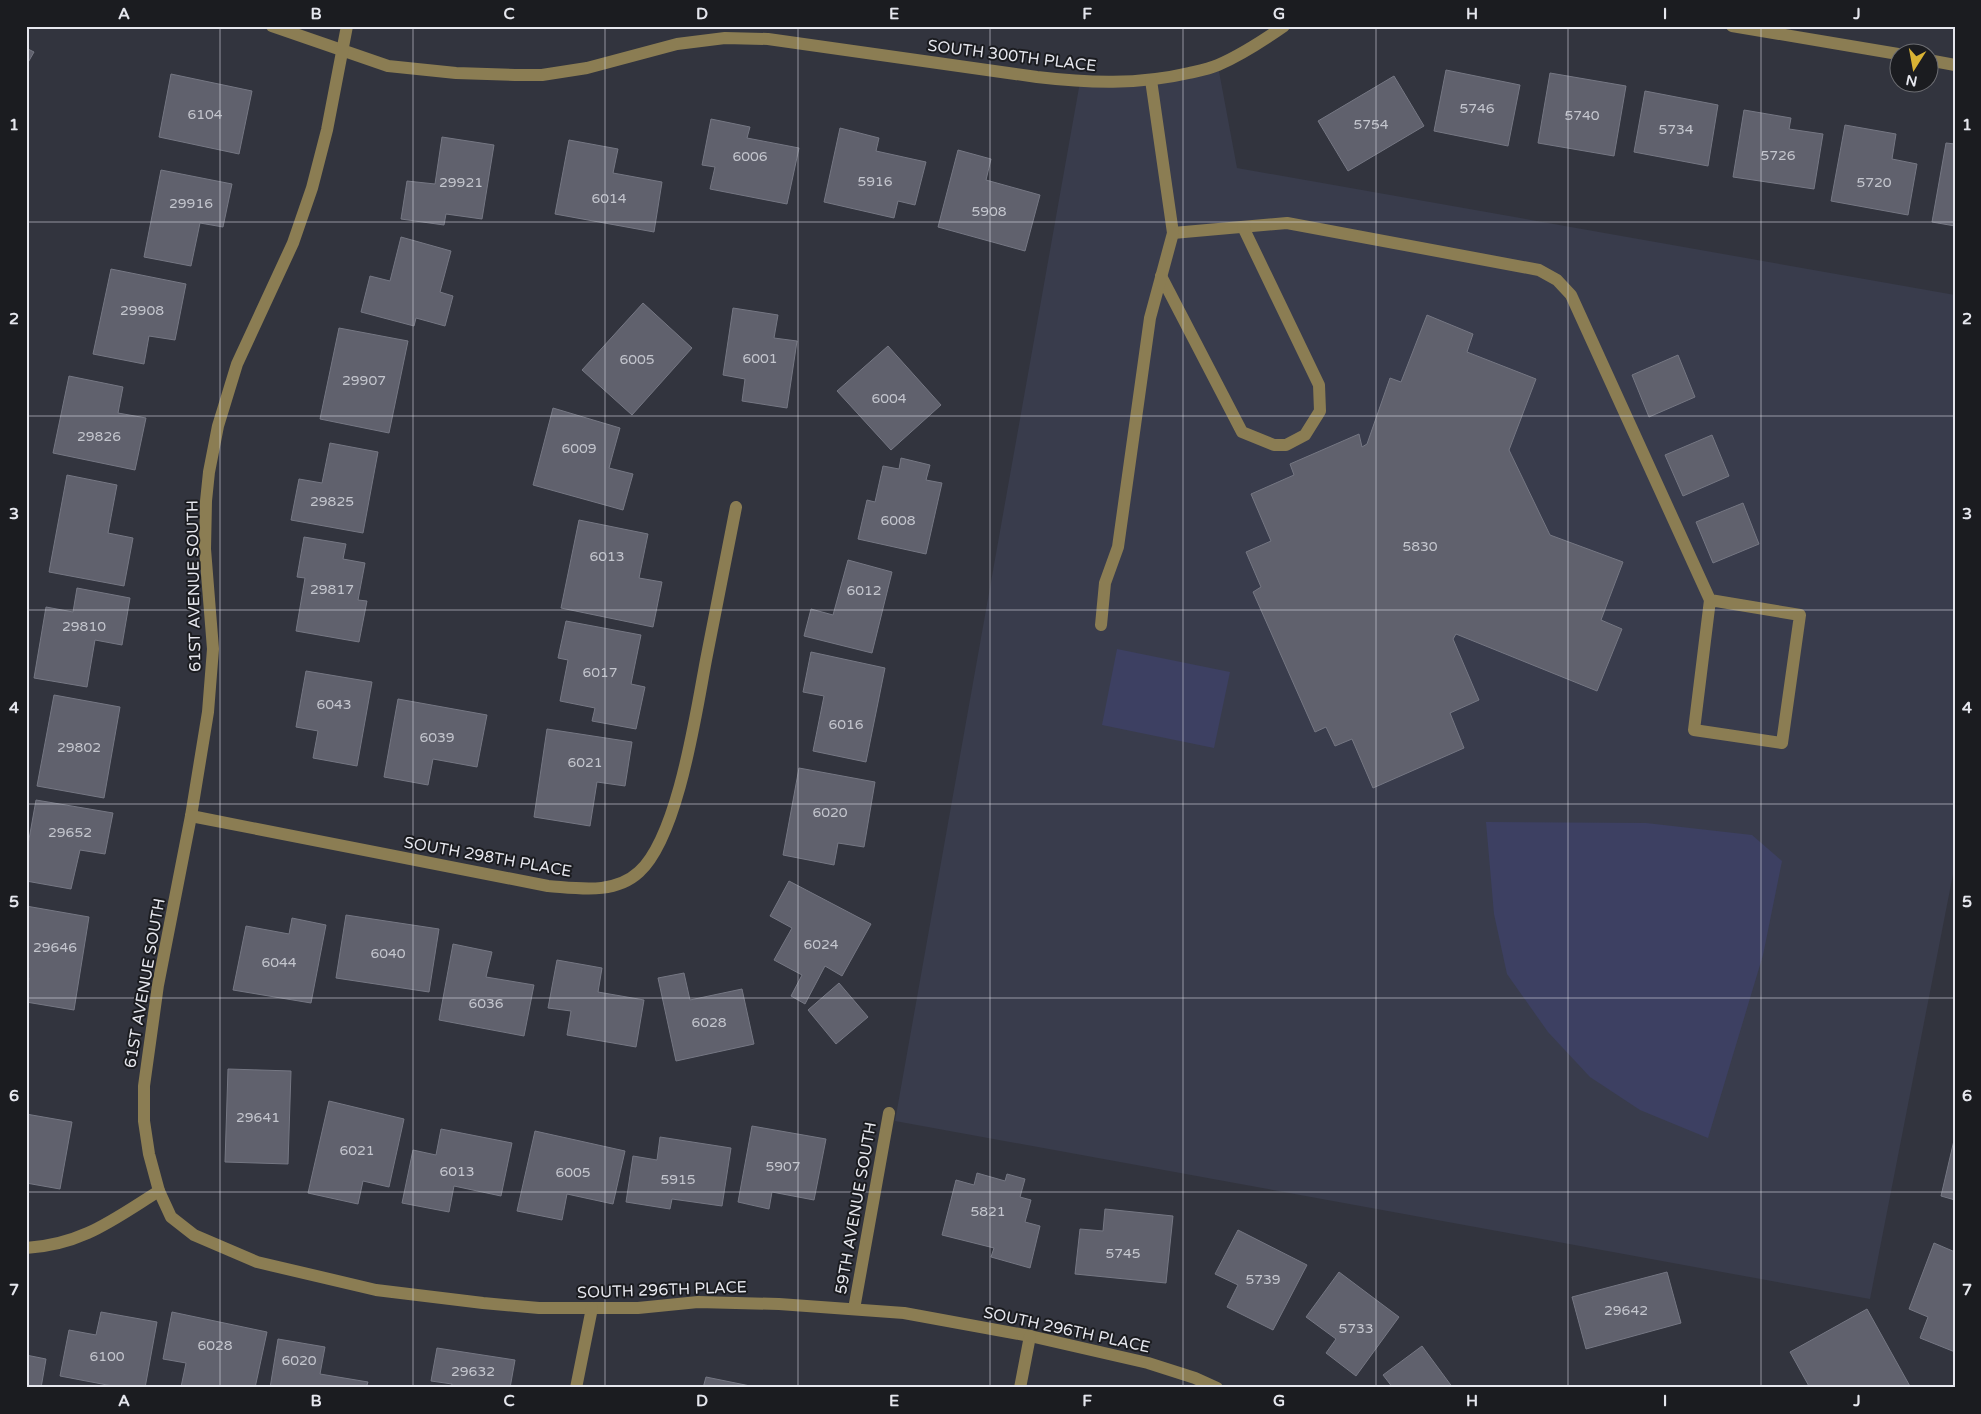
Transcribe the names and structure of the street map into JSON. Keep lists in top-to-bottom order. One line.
{"streets":{"street":["SOUTH 300TH PLACE","61ST AVENUE SOUTH","SOUTH 298TH PLACE","59TH AVENUE SOUTH","SOUTH 296TH PLACE"]},"crossings":[["SOUTH 300TH PLACE","61ST AVENUE SOUTH"],["61ST AVENUE SOUTH","SOUTH 298TH PLACE"],["61ST AVENUE SOUTH","SOUTH 296TH PLACE"],["59TH AVENUE SOUTH","SOUTH 296TH PLACE"]],"house_numbers":["5746","6104","5740","5754","5734","5726","6006","5916","29921","5720","6014","29916","5908","29908","6001","6005","29907","6004","29826","6009","29825","6008","5830","6013","29817","6012","29810","6017","6043","6016","6039","29802","6021","6020","29652","6024","29646","6040","6044","6036","6028","29641","6021","5907","6013","6005","5915","5821","5745","5739","29642","5733","6028","6100","6020","29632"],"north":"bottom","grid":{"columns":["A","B","C","D","E","F","G","H","I","J"],"rows":["1","2","3","4","5","6","7"]}}
